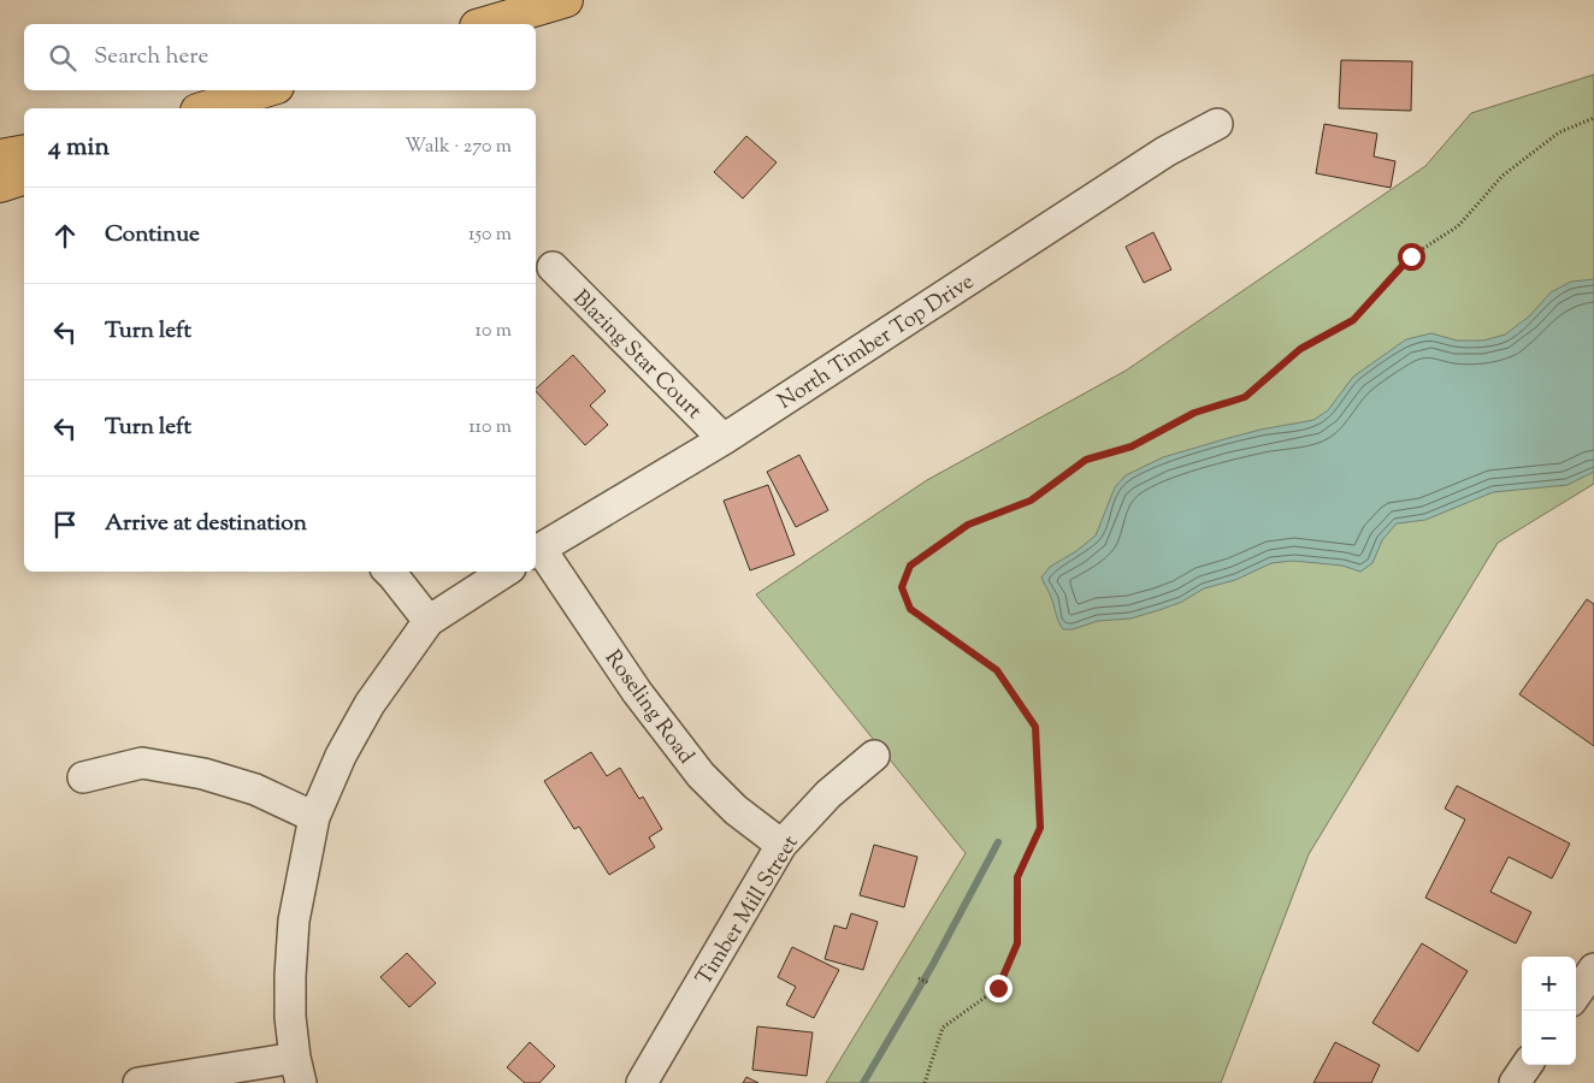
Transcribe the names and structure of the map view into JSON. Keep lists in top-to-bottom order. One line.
{"streets":{"street":["North Timber Top Drive","Blazing Star Court","Roseling Road","Timber Mill Street"]},"crossings":[["North Timber Top Drive","Blazing Star Court"],["North Timber Top Drive","Roseling Road"],["Roseling Road","Timber Mill Street"]],"page":{"search":"Search here","heading":["4 min","Walk · 270 m"],"list":[["Continue","150 m"],["Turn left","10 m"],["Turn left","110 m"],"Arrive at destination"],"map_buttons":["+","−"]}}
